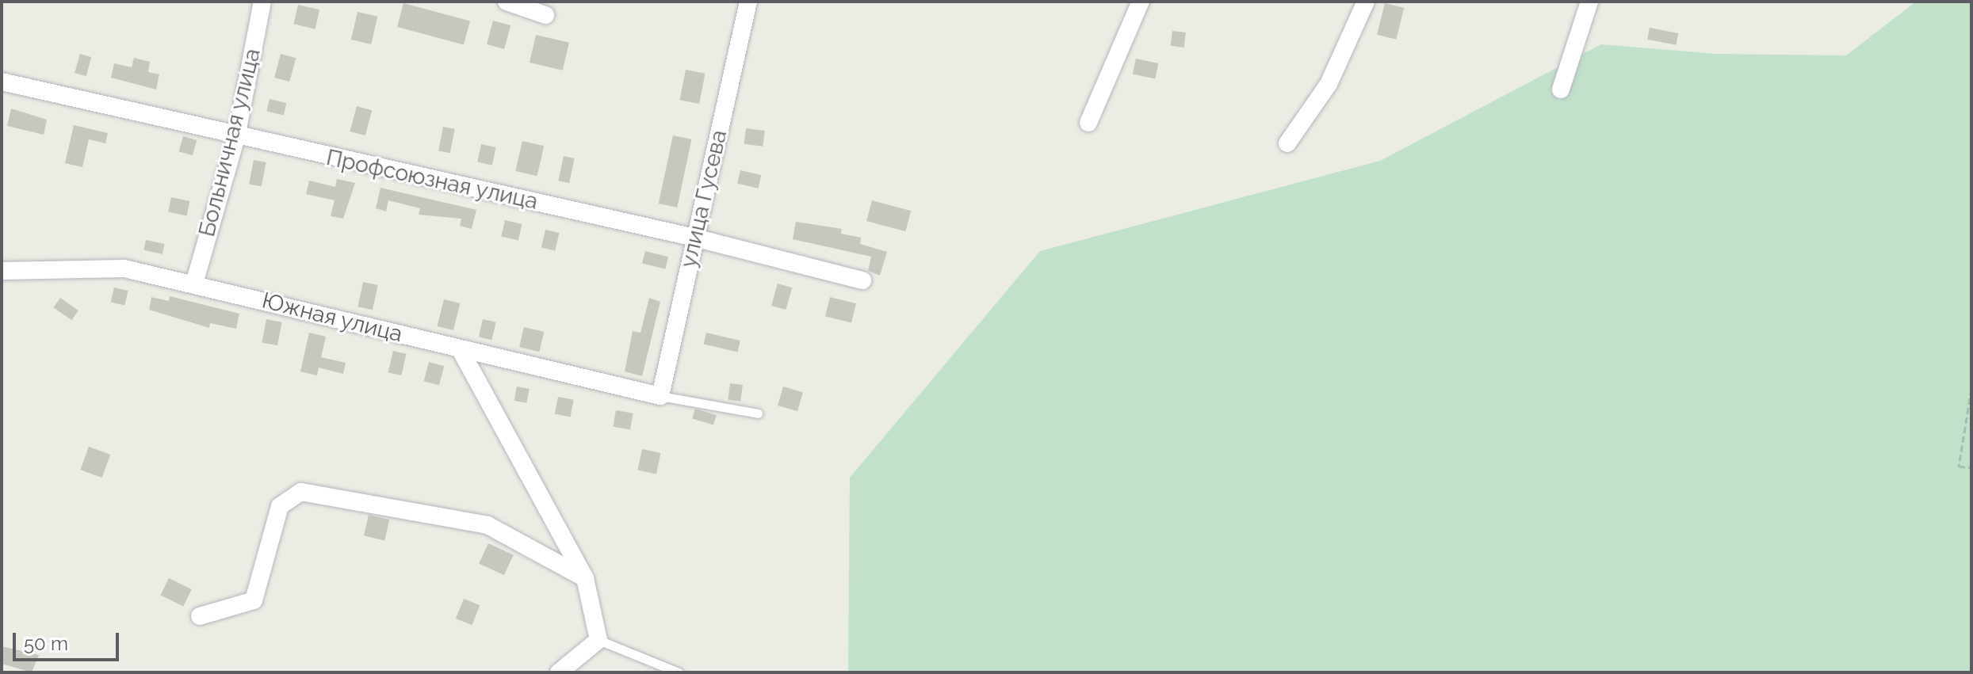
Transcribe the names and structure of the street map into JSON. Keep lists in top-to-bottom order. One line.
{"streets":{"street":["Больничная улица","Профсоюзная улица","улица Гусева","Южная улица"]},"crossings":[["Больничная улица","Профсоюзная улица"],["Больничная улица","Южная улица"],["Профсоюзная улица","улица Гусева"],["улица Гусева","Южная улица"]],"scale_bar":"50 m"}
